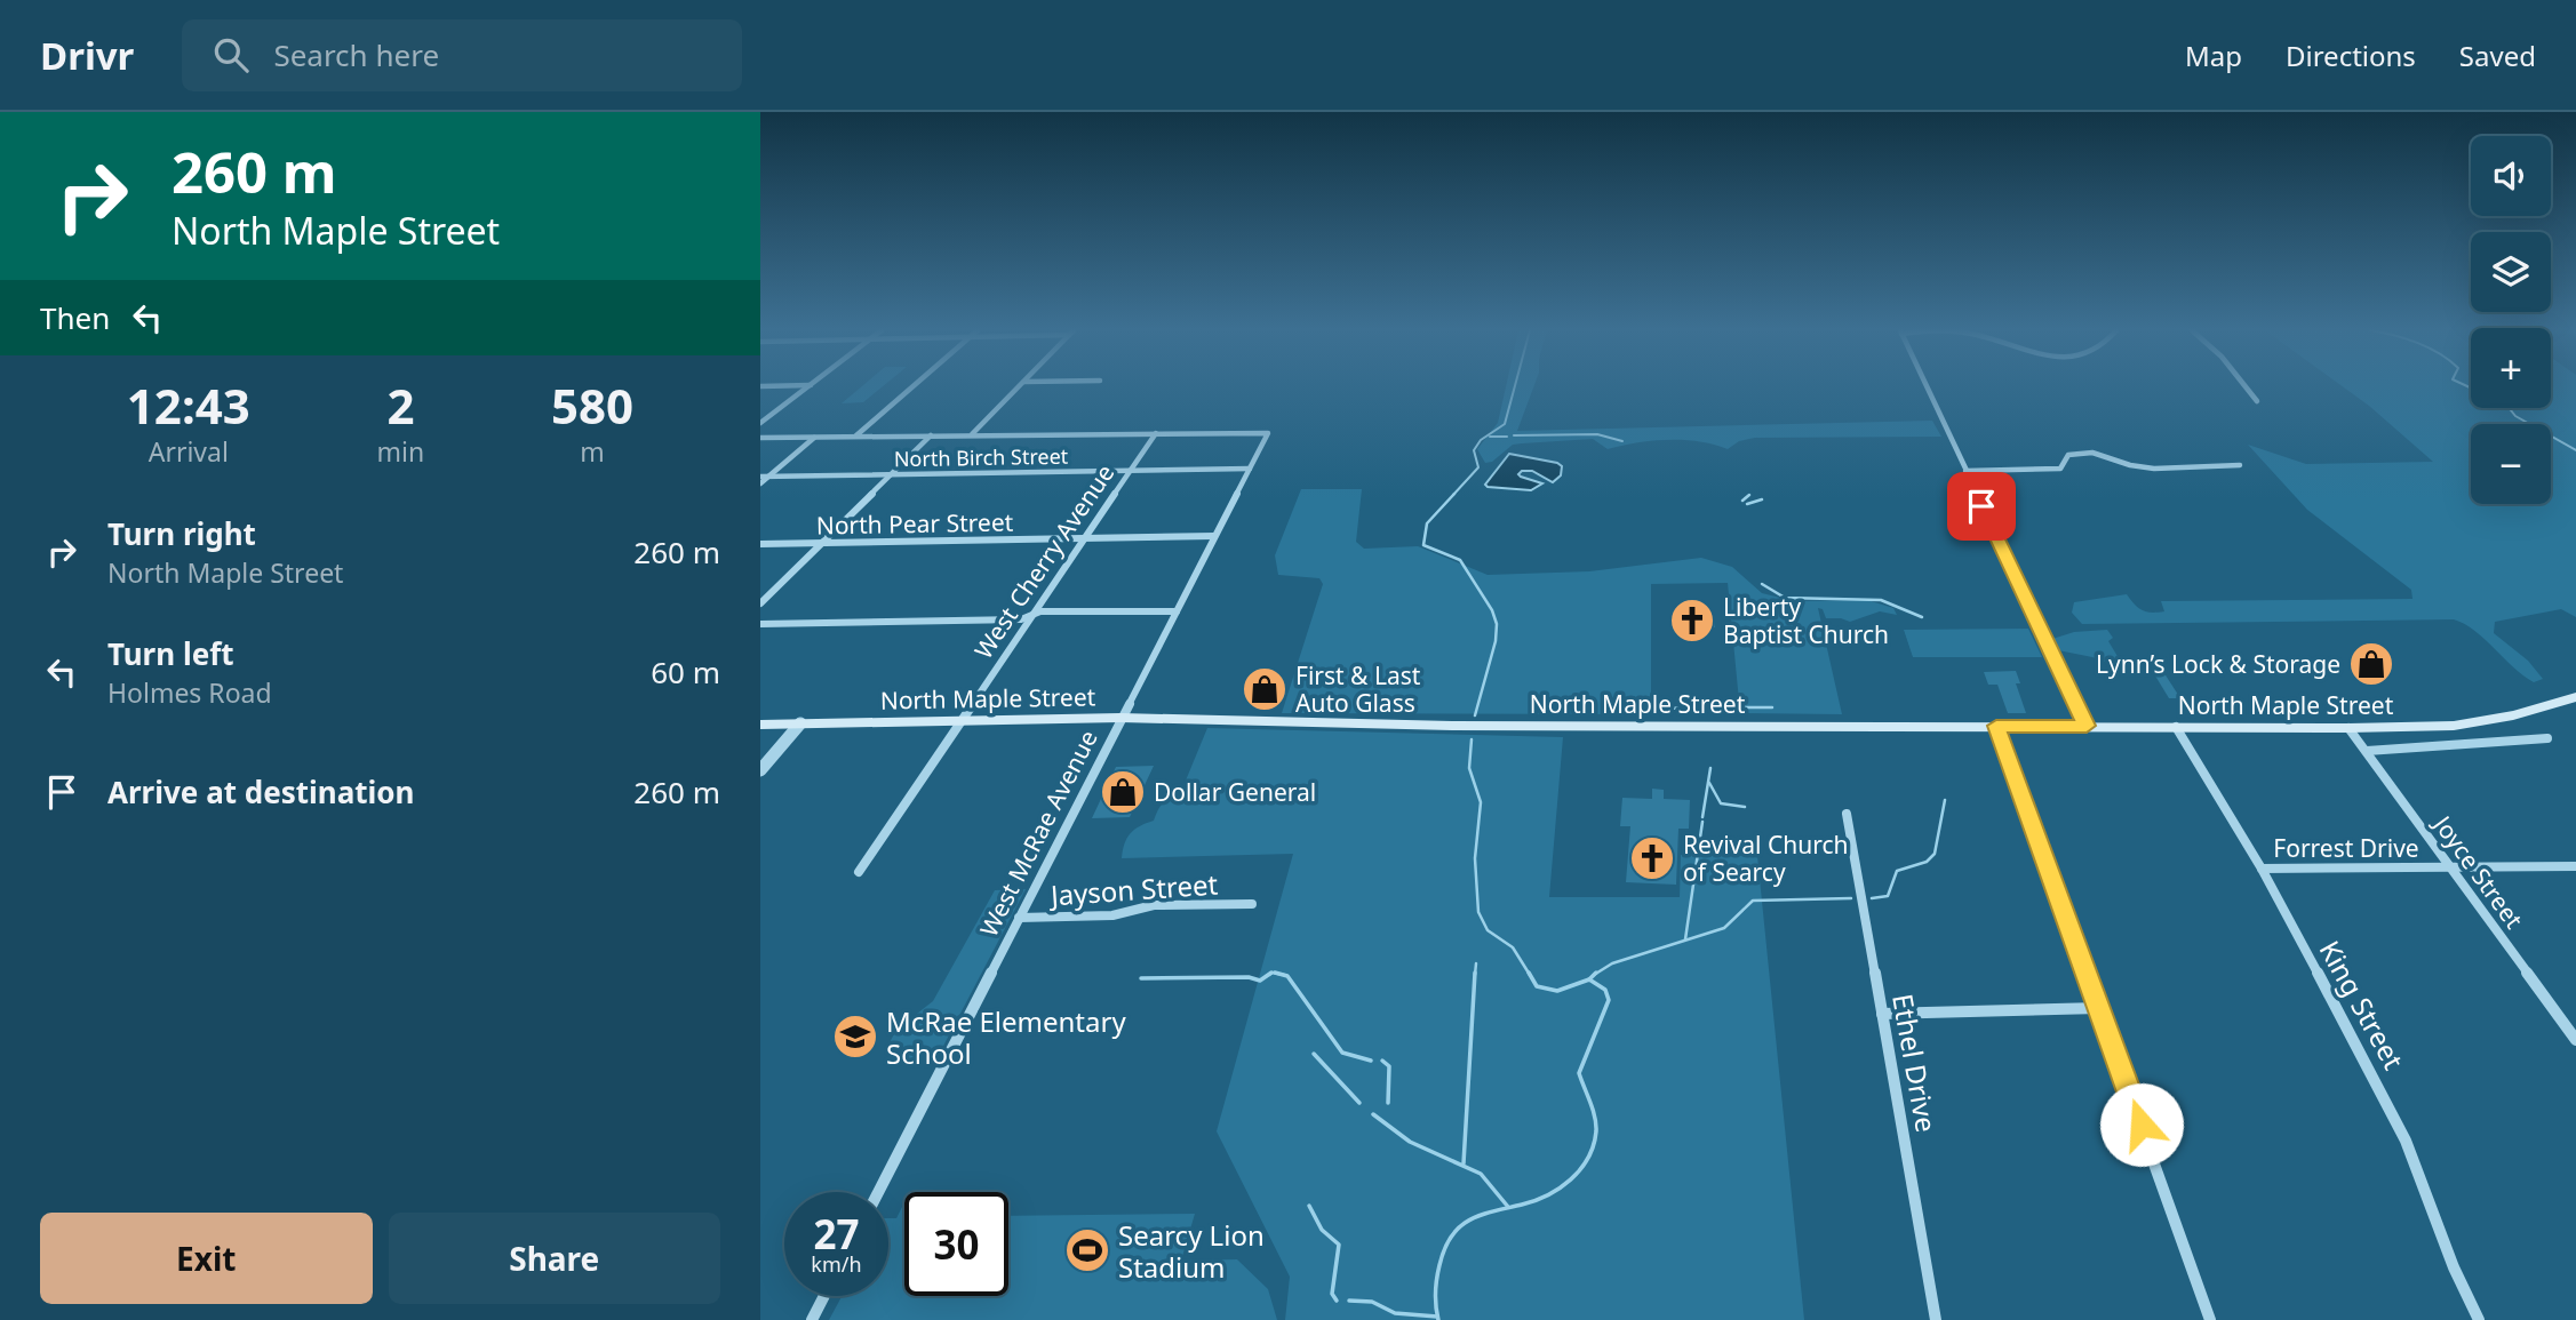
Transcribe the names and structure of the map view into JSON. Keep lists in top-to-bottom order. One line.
{"streets":{"main road":["North Maple Street"],"street":["North Birch Street","North Pear Street","West Cherry Avenue","West McRae Avenue","Forrest Drive","Joyce Street","Jayson Street","King Street","Ethel Drive"]},"crossings":[["North Birch Street","West Cherry Avenue"],["North Birch Street","West McRae Avenue"],["North Pear Street","West Cherry Avenue"],["North Pear Street","West McRae Avenue"],["West Cherry Avenue","North Maple Street"],["West Cherry Avenue","West McRae Avenue"],["North Maple Street","West McRae Avenue"],["North Maple Street","Joyce Street"],["North Maple Street","King Street"],["West McRae Avenue","Jayson Street"],["Forrest Drive","Joyce Street"],["Forrest Drive","King Street"]],"places":{"church":["Liberty Baptist Church","Revival Church of Searcy"],"shop":["Lynn’s Lock & Storage","First & Last Auto Glass","Dollar General"],"school or university":["McRae Elementary School"],"sports":["Searcy Lion Stadium"]},"page":{"header":"Drivr","search":"Search here","nav":["Map","Directions","Saved"],"turn":["260 m","North Maple Street"],"map_buttons":["+","−"],"then":"Then","eta":["12:43","Arrival","2","min","580","m"],"list":[{"name":"Turn right","note":"North Maple Street","value":"260 m"},{"name":"Turn left","note":"Holmes Road","value":"60 m"},{"name":"Arrive at destination","value":"260 m"}],"speed":"27 km/h","limit":"30","buttons":["Exit","Share"]}}
